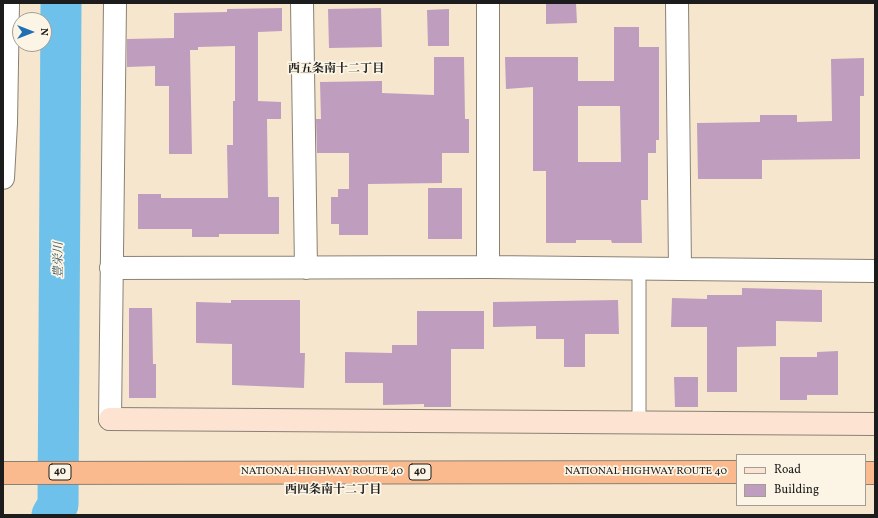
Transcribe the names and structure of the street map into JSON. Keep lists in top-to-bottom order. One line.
{"streets":{"highway":["40","NATIONAL HIGHWAY ROUTE 40"]},"districts":["西五条南十二丁目","西四条南十二丁目"],"water":["豊栄川"],"legend":["Road","Building"],"north":"right"}
